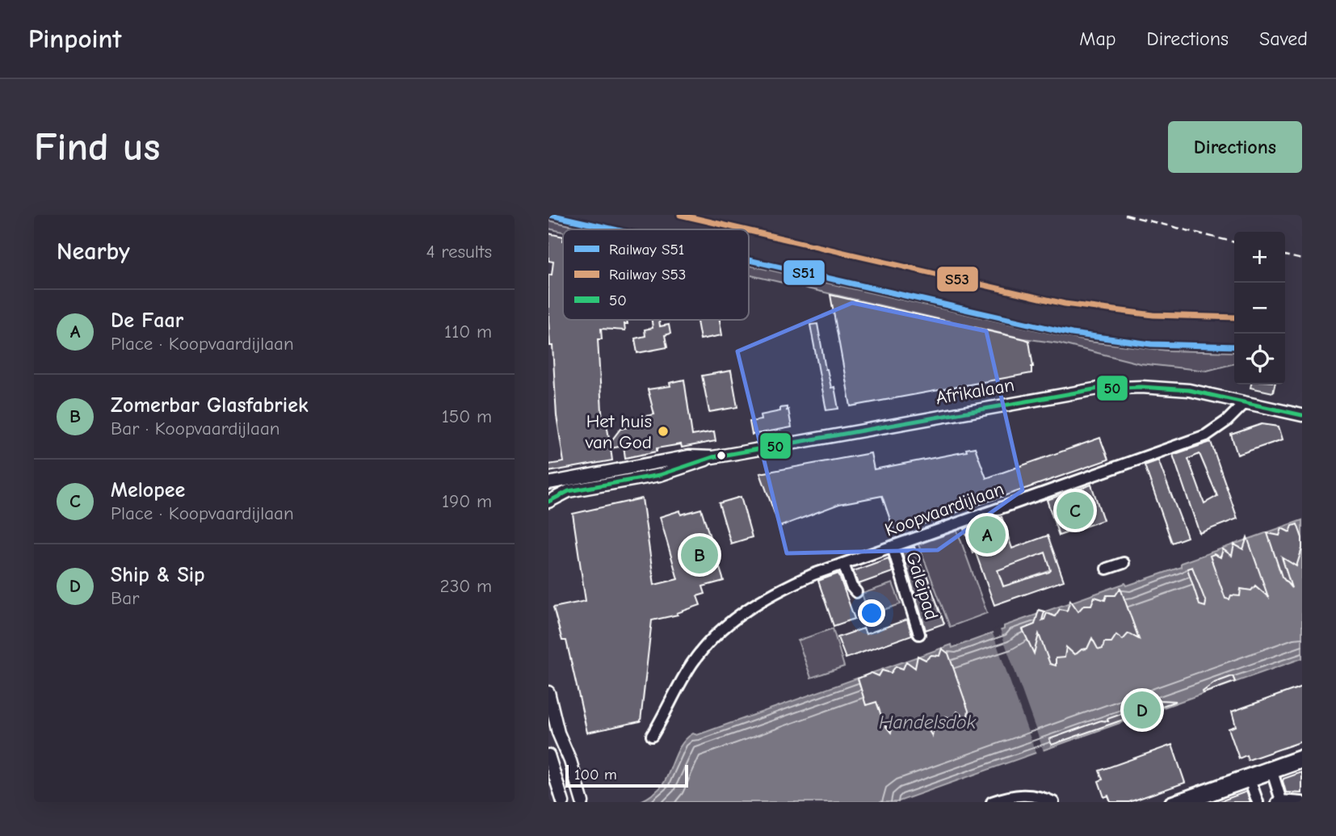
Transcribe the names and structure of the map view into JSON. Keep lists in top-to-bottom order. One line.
{"streets":{"main road":["Afrikalaan"],"street":["Koopvaardijlaan","Galeipad"]},"crossings":[["Afrikalaan","Koopvaardijlaan"],["Koopvaardijlaan","Galeipad"]],"water":["Handelsdok"],"places":["Het huis van God"],"lines":["rail line S51","rail line S53","transit line 50"],"legend":["Railway S51","Railway S53","50"],"scale_bar":"100 m","page":{"header":"Pinpoint","nav":["Map","Directions","Saved"],"buttons":"Directions","title":"Find us","heading":["Nearby","4 results"],"map_buttons":["+","−"],"list":[{"mark":"A","name":"De Faar","note":"Place · Koopvaardijlaan","value":"110 m"},{"mark":"B","name":"Zomerbar Glasfabriek","note":"Bar · Koopvaardijlaan","value":"150 m"},{"mark":"C","name":"Melopee","note":"Place · Koopvaardijlaan","value":"190 m"},{"mark":"D","name":"Ship & Sip","note":"Bar","value":"230 m"}],"pins":["C","A","B","D"],"scale":"100 m"}}
